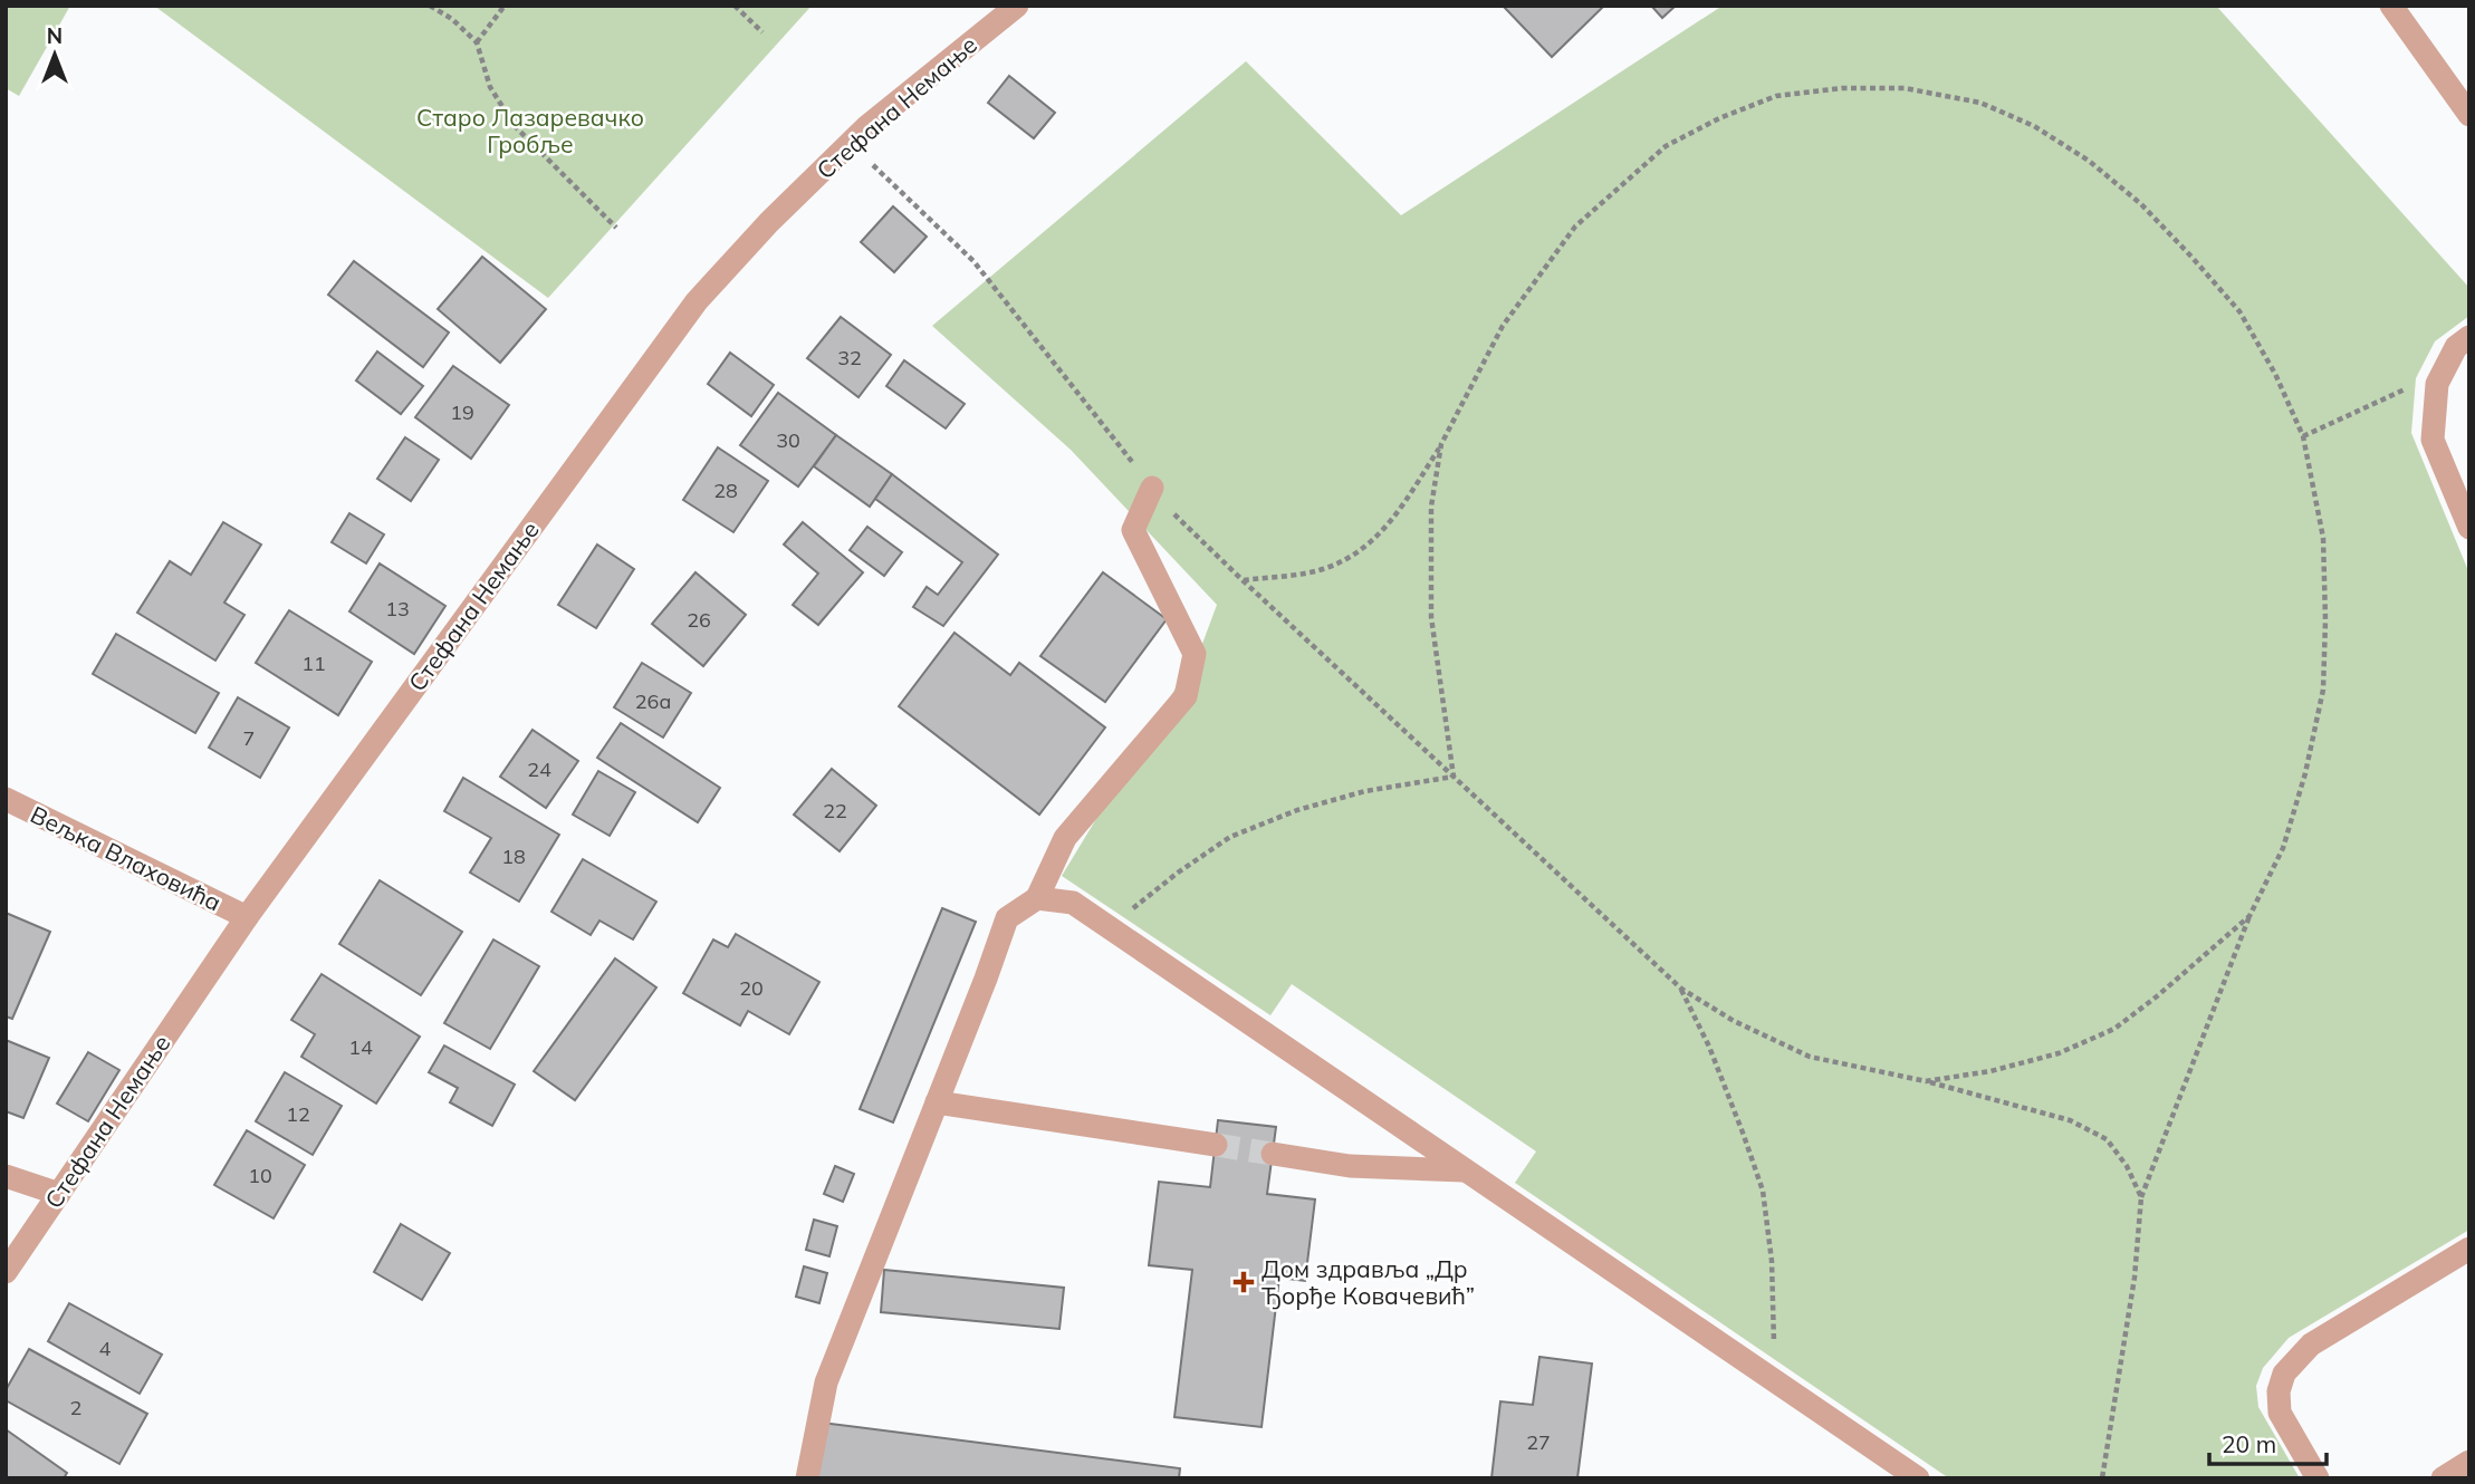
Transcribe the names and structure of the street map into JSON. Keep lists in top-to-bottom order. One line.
{"streets":{"street":["Стефана Немање","Вељка Влаховића"]},"crossings":[["Стефана Немање","Вељка Влаховића"]],"parks":["Старо Лазаревачко Гробље"],"places":{"health":["Дом здравља „Др Ђорђе Ковачевић”"]},"house_numbers":["32","19","30","28","13","26","11","26a","7","24","22","18","20","14","12","10","4","2","27"],"scale_bar":"20 m","north":"top"}
